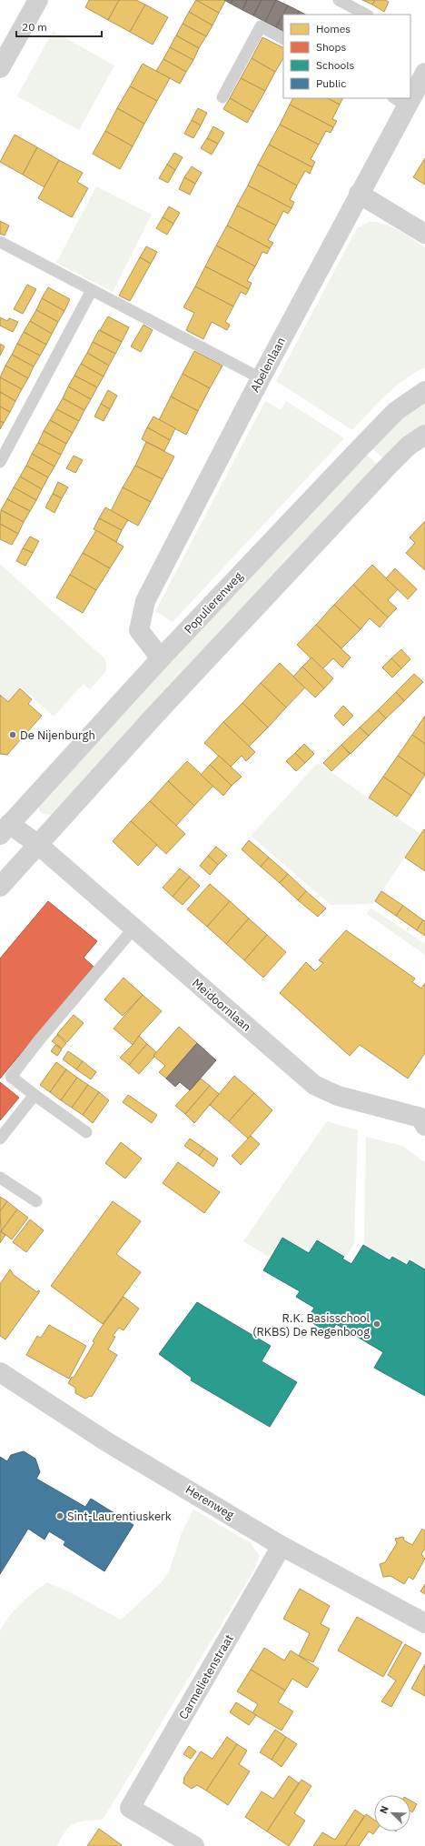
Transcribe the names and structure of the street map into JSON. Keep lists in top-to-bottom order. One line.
{"streets":{"street":["Abelenlaan","Populierenweg","Meidoornlaan","Herenweg","Carmelietenstraat"]},"crossings":[["Abelenlaan","Populierenweg"],["Populierenweg","Meidoornlaan"],["Herenweg","Carmelietenstraat"]],"places":["De Nijenburgh","R.K. Basisschool (RKBS) De Regenboog","Sint-Laurentiuskerk"],"legend":["Homes","Shops","Schools","Public"],"scale_bar":"20 m","north":"top left"}
